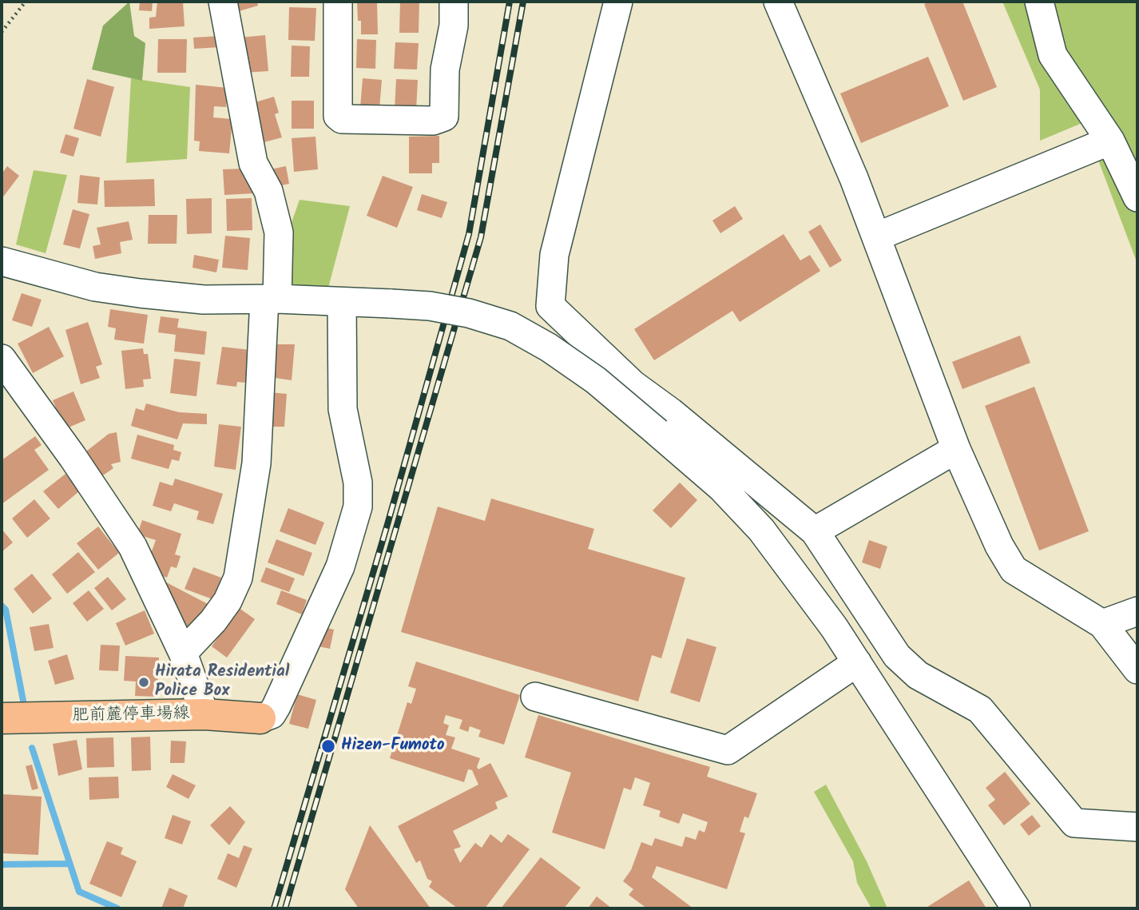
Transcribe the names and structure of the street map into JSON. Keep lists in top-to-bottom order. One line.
{"streets":{"main road":["肥前麓停車場線"]},"places":["Hirata Residential Police Box","Hizen-Fumoto"]}
